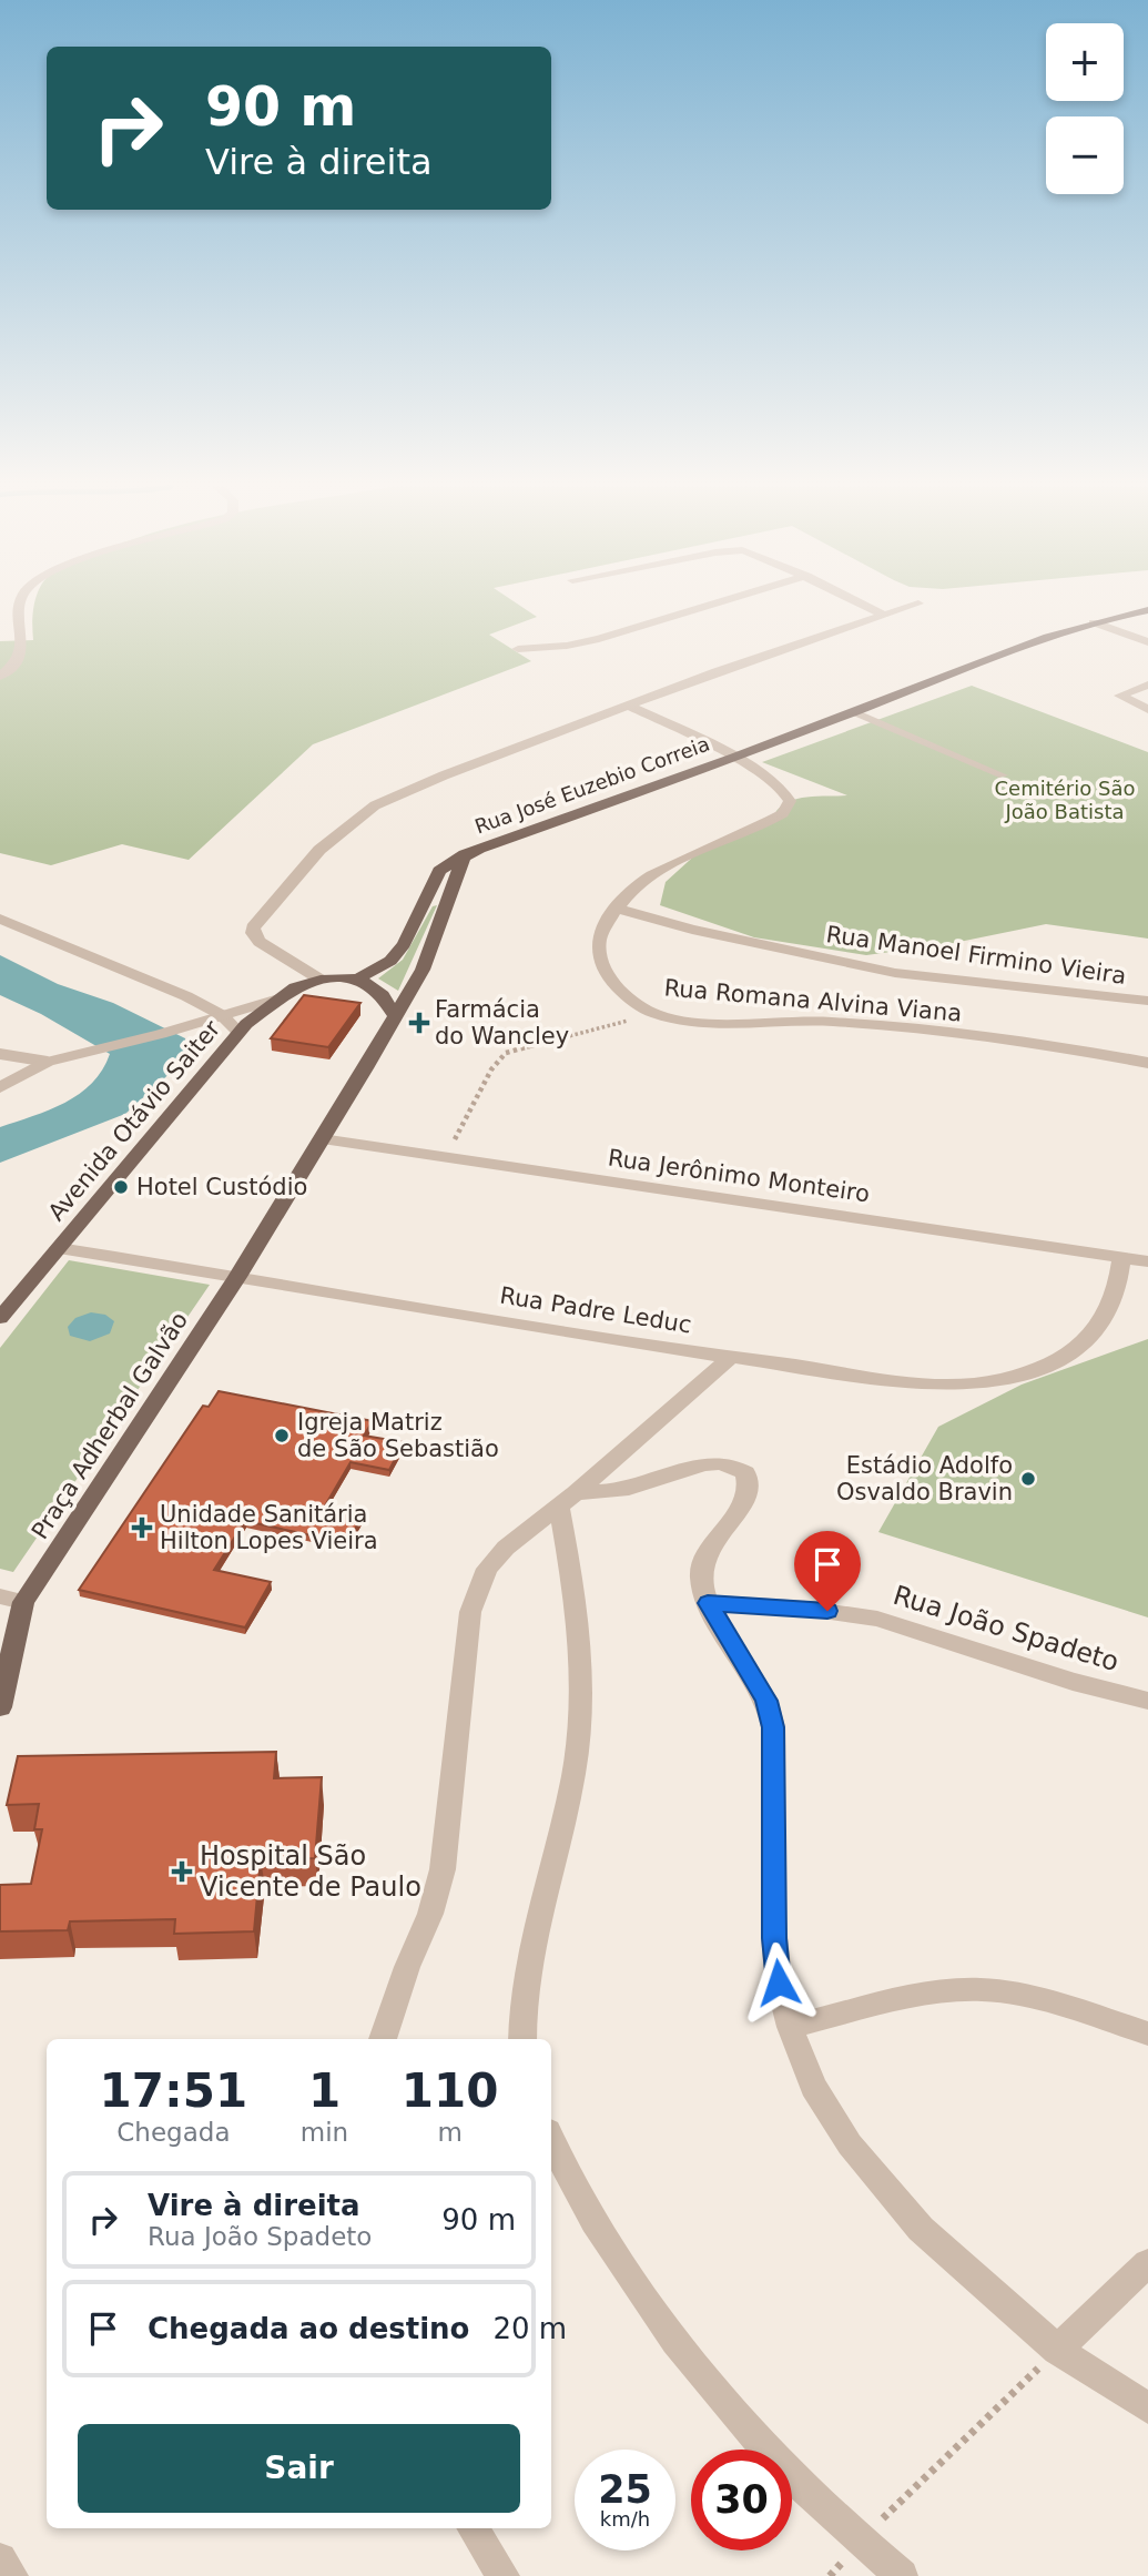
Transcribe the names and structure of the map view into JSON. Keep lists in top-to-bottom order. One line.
{"streets":{"main road":["Rua José Euzebio Correia","Avenida Otávio Saiter","Praça Adherbal Galvão"],"street":["Rua Manoel Firmino Vieira","Rua Romana Alvina Viana","Rua Jerônimo Monteiro","Rua Padre Leduc","Rua João Spadeto"]},"crossings":[["Rua José Euzebio Correia","Rua Romana Alvina Viana"],["Rua José Euzebio Correia","Rua Jerônimo Monteiro"],["Rua José Euzebio Correia","Praça Adherbal Galvão"],["Rua Manoel Firmino Vieira","Rua Romana Alvina Viana"],["Avenida Otávio Saiter","Rua Padre Leduc"],["Rua Jerônimo Monteiro","Rua Padre Leduc"],["Rua Jerônimo Monteiro","Praça Adherbal Galvão"],["Rua Padre Leduc","Praça Adherbal Galvão"]],"parks":["Cemitério São João Batista"],"places":{"health":["Farmácia do Wancley","Unidade Sanitária Hilton Lopes Vieira","Hospital São Vicente de Paulo"],"other":["Hotel Custódio","Igreja Matriz de São Sebastião","Estádio Adolfo Osvaldo Bravin"]},"page":{"map_buttons":["+","−"],"turn":["90 m","Vire à direita"],"eta":["17:51","Chegada","1","min","110","m"],"list":[{"name":"Vire à direita","note":"Rua João Spadeto","value":"90 m"},{"name":"Chegada ao destino","value":"20 m"}],"buttons":"Sair","speed":"25 km/h","limit":"30"}}
